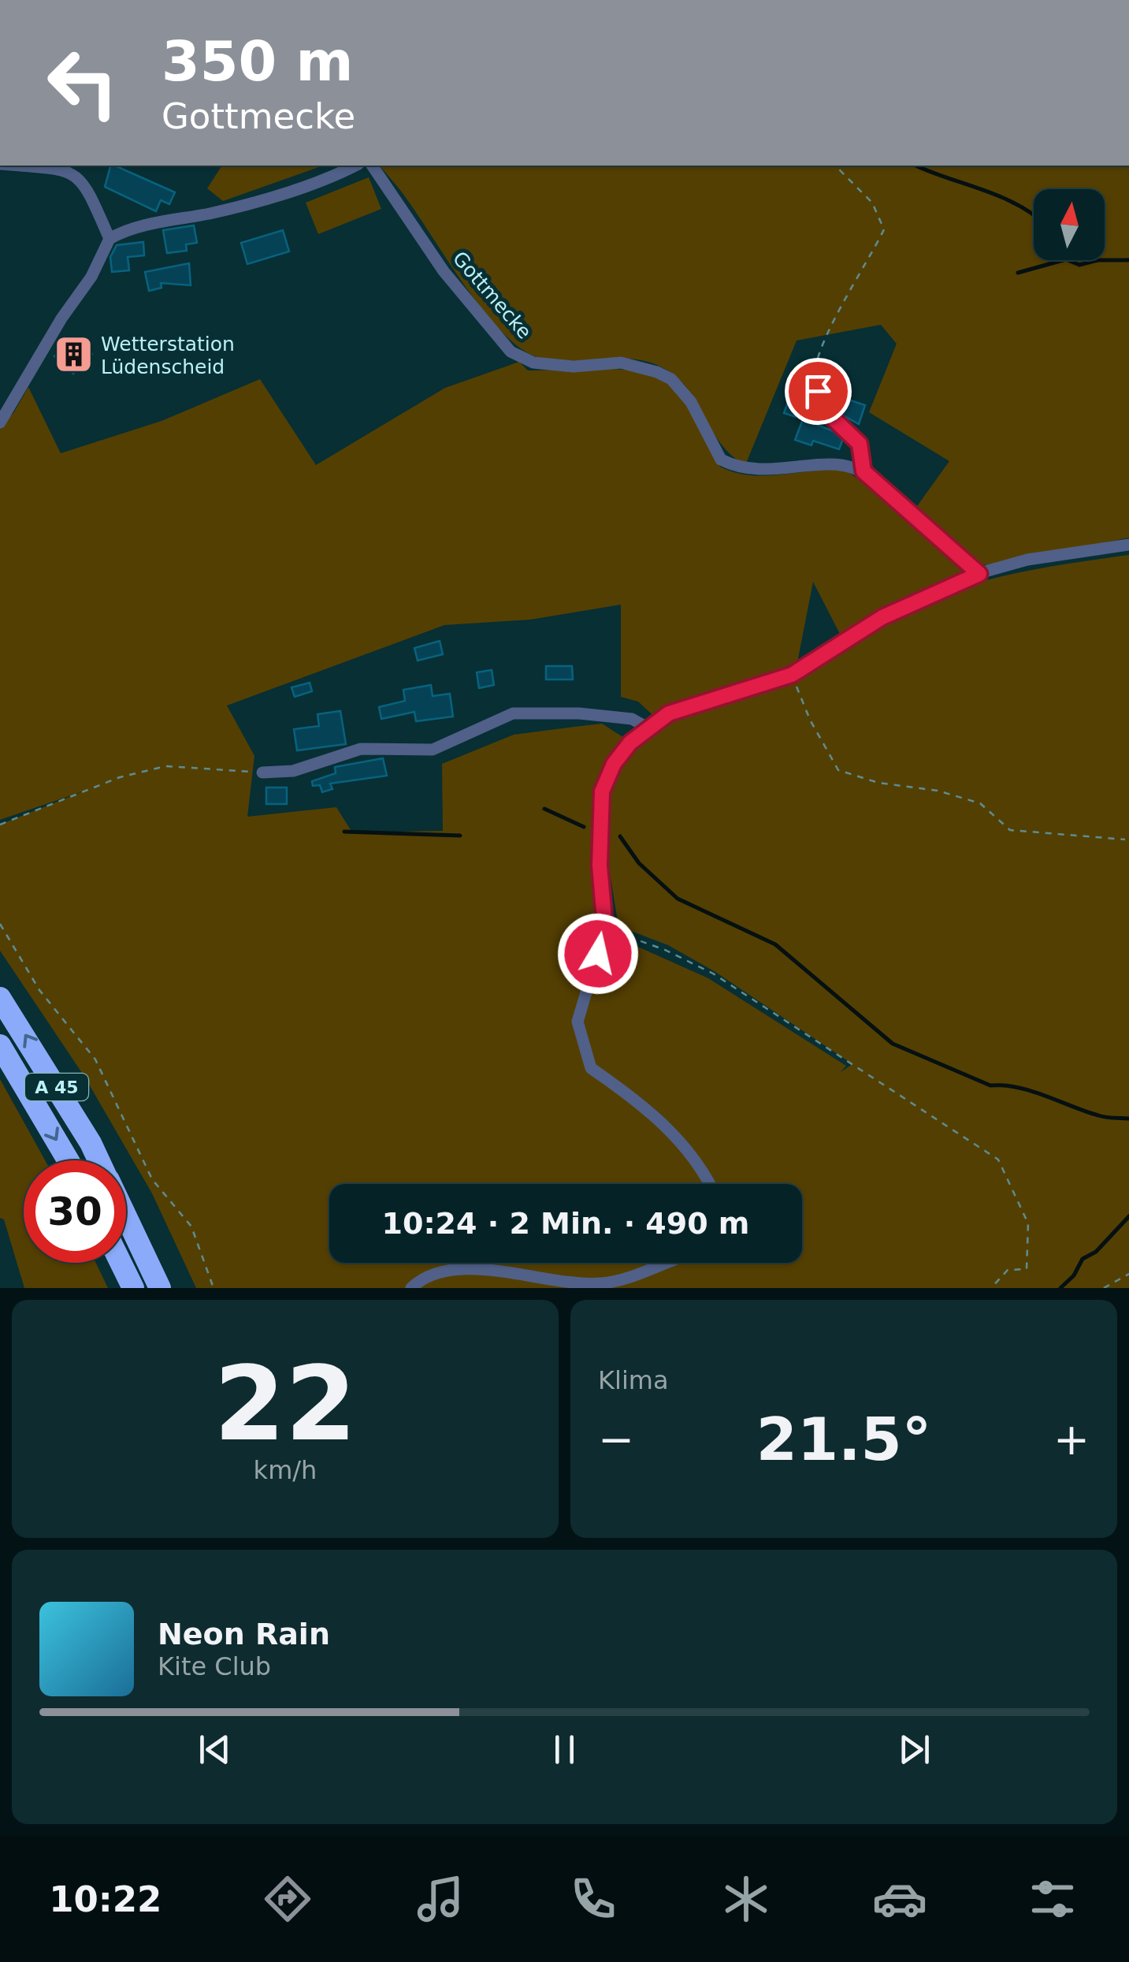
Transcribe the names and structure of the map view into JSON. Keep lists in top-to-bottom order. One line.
{"streets":{"highway":["A 45"],"street":["Gottmecke"]},"places":{"building":["Wetterstation Lüdenscheid"]},"north":"top","page":{"turn":["350 m","Gottmecke"],"limit":"30","trip":"10:24 · 2 Min. · 490 m","tile":[["22","km/h"],"Klima"],"heat":["−","21.5°","+"],"song":["Neon Rain","Kite Club"],"tabs":"10:22"}}
